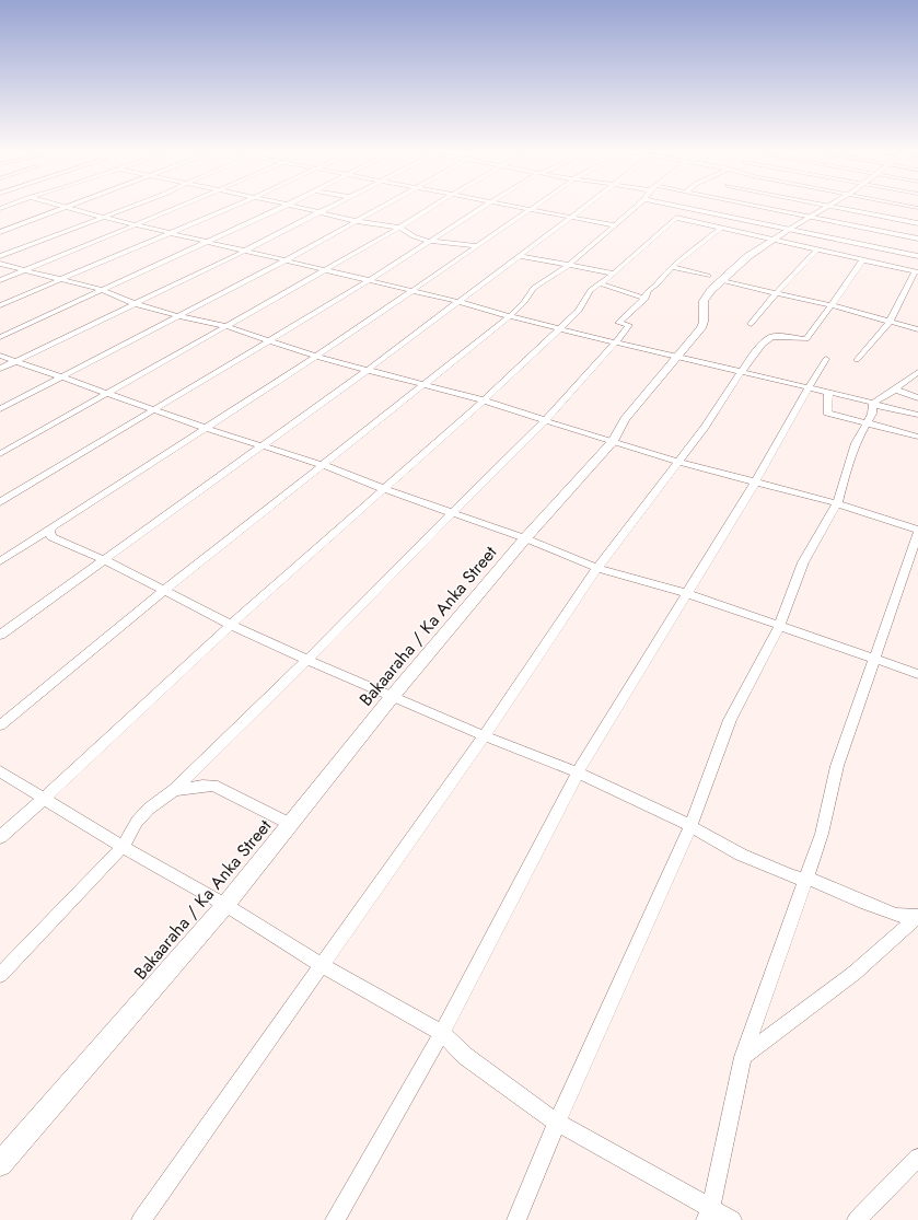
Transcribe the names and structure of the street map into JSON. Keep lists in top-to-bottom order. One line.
{"streets":{"street":["Bakaaraha / Ka Anka Street"]}}
